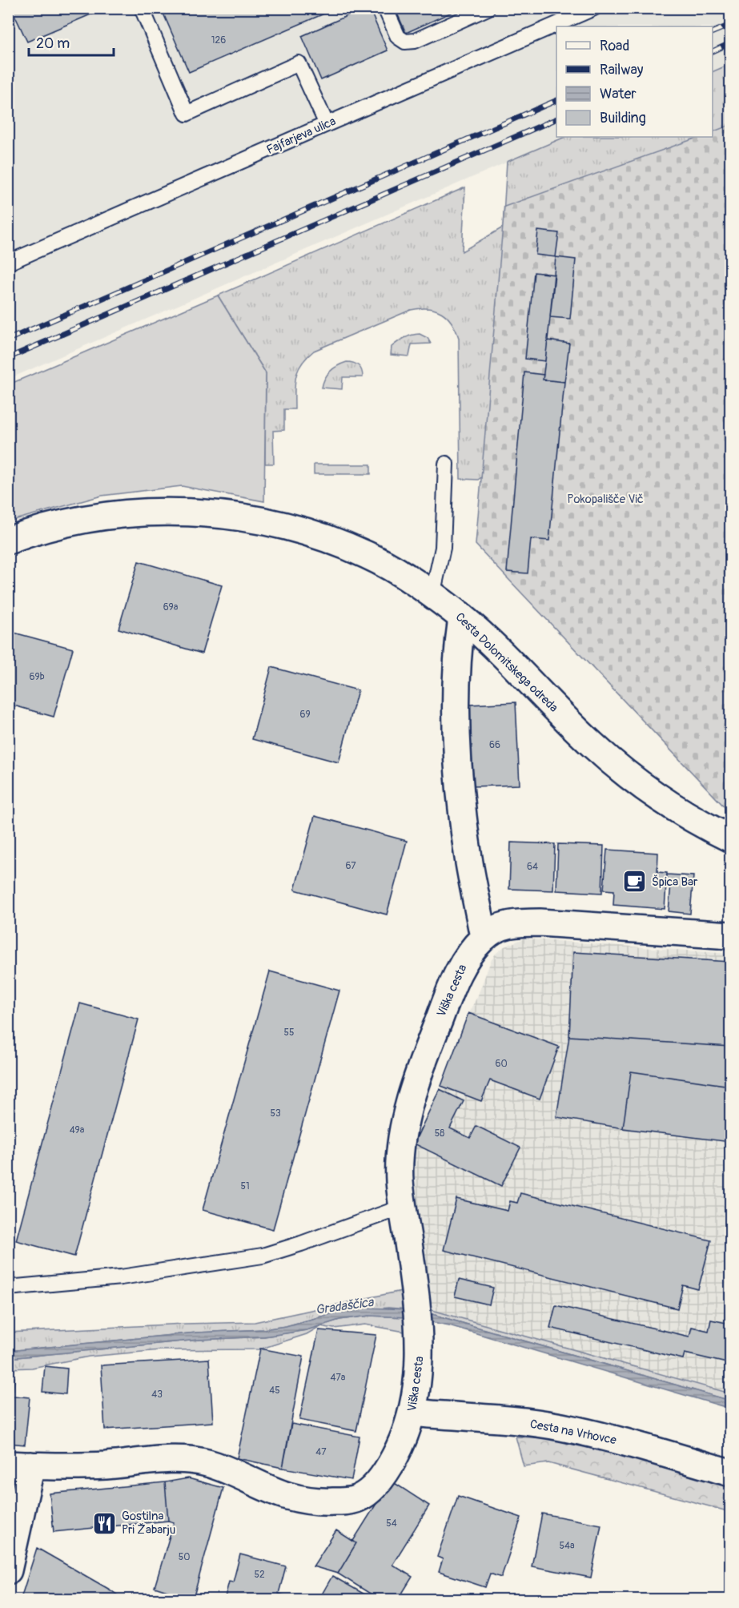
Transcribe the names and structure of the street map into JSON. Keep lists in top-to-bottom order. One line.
{"streets":{"street":["Cesta Dolomitskega odreda","Viška cesta","Cesta na Vrhovce"],"lane":["Fajfarjeva ulica"]},"crossings":[["Viška cesta","Cesta na Vrhovce"]],"water":["Gradaščica"],"parks":["Pokopališče Vič"],"places":{"cafe":["Špica Bar"],"restaurant":["Gostilna Pri Žabarju"]},"house_numbers":["126","69a","69b","69","66","67","64","55","60","53","49a","58","51","47a","45","43","47","54","54a","50","52"],"legend":["Road","Railway","Water","Building"],"scale_bar":"20 m"}
